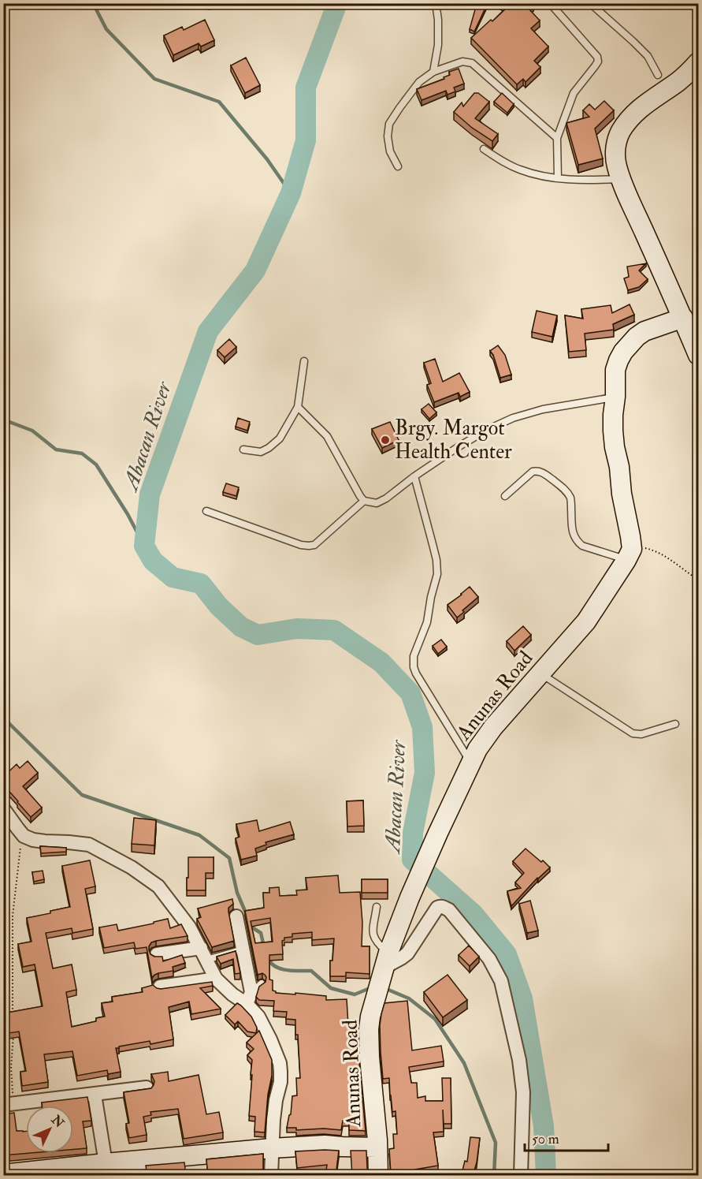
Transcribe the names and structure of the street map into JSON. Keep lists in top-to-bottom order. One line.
{"streets":{"street":["Anunas Road"]},"water":["Abacan River"],"places":["Brgy. Margot Health Center"],"scale_bar":"50 m","north":"top right"}
